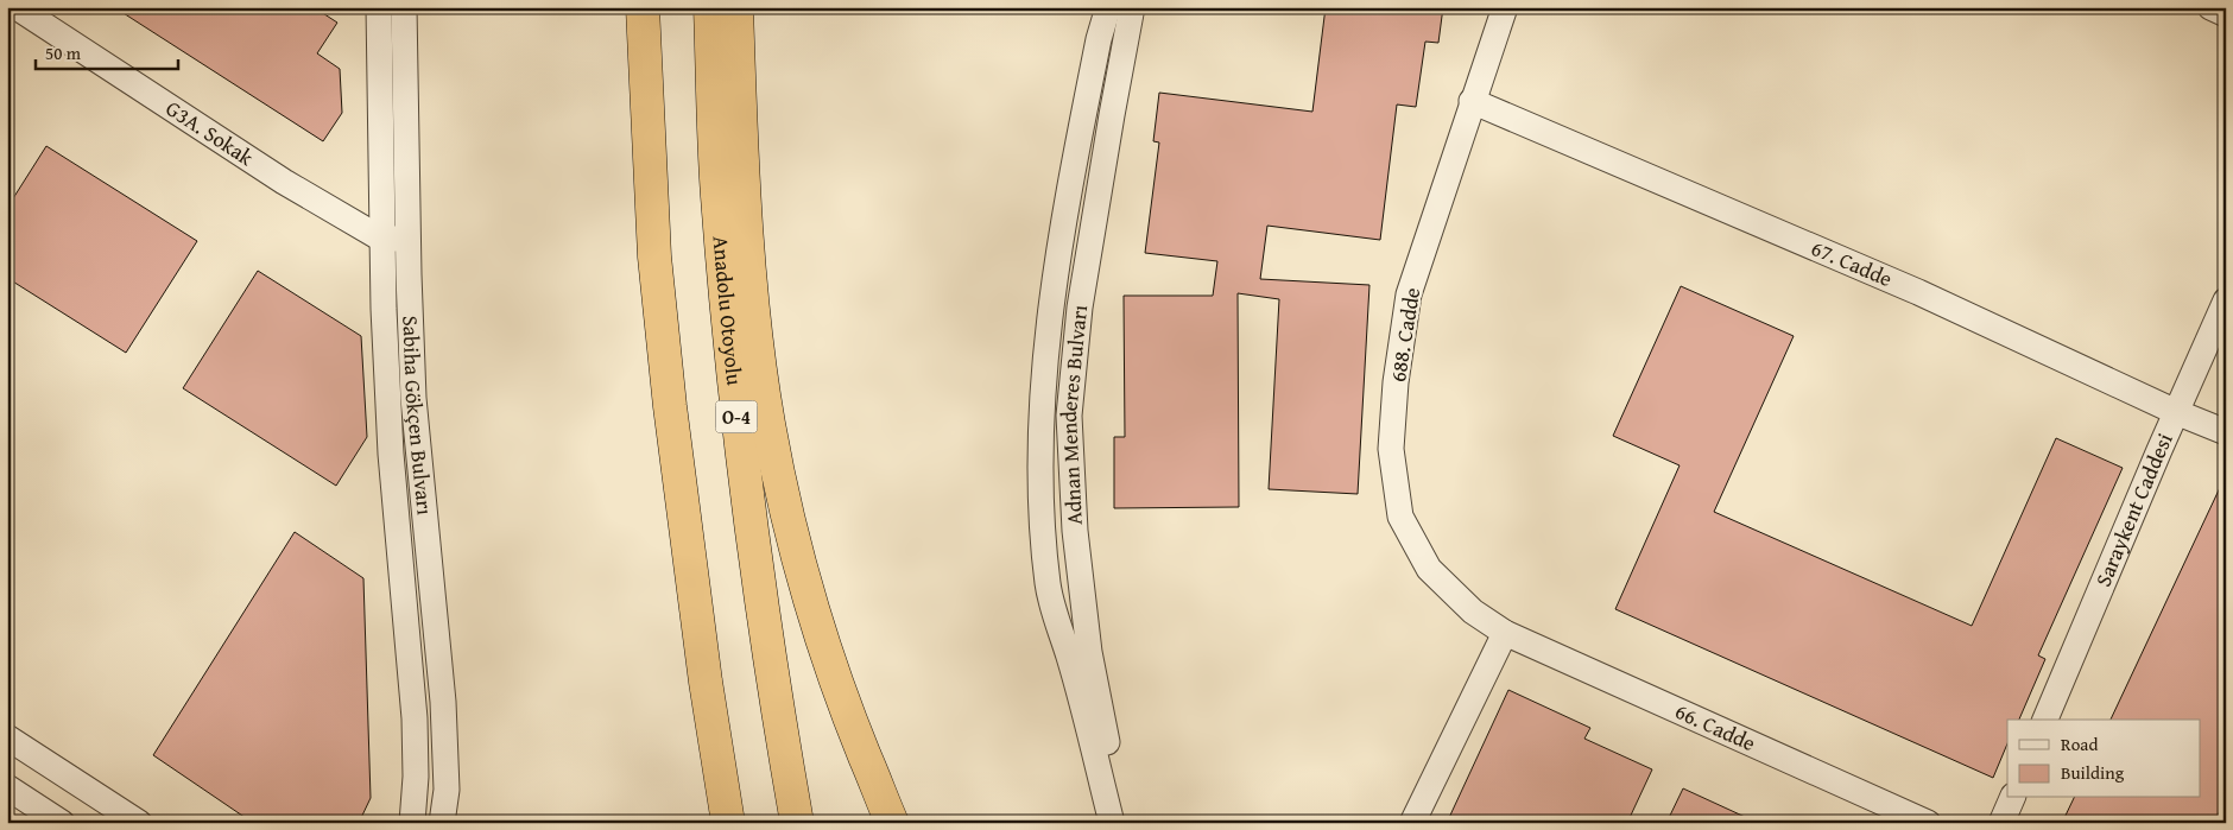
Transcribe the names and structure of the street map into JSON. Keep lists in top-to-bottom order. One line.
{"streets":{"highway":["Anadolu Otoyolu","O-4"],"street":["G3A. Sokak","67. Cadde","688. Cadde","Sabiha Gökçen Bulvarı","Adnan Menderes Bulvarı","Saraykent Caddesi","66. Cadde"]},"crossings":[["G3A. Sokak","Sabiha Gökçen Bulvarı"],["67. Cadde","688. Cadde"],["67. Cadde","Saraykent Caddesi"],["688. Cadde","66. Cadde"]],"legend":["Road","Building"],"scale_bar":"50 m"}
